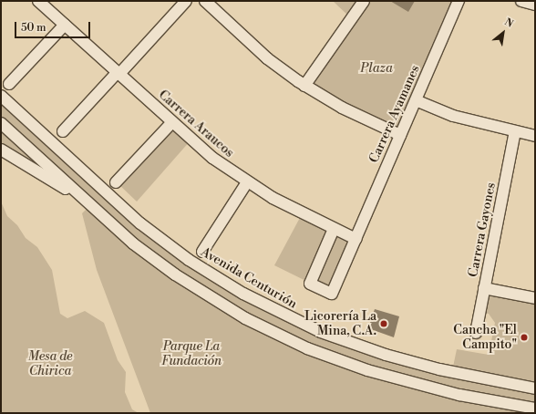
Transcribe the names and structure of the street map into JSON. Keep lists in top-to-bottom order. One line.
{"streets":{"street":["Carrera Ayamanes","Carrera Araucos","Carrera Gayones","Avenida Centurión"]},"crossings":[["Carrera Ayamanes","Carrera Araucos"]],"parks":["Plaza","Parque La Fundación","Mesa de Chirica"],"places":["Licorería La Mina, C.A.","Cancha \"El Campito\""],"scale_bar":"50 m","north":"top right"}
